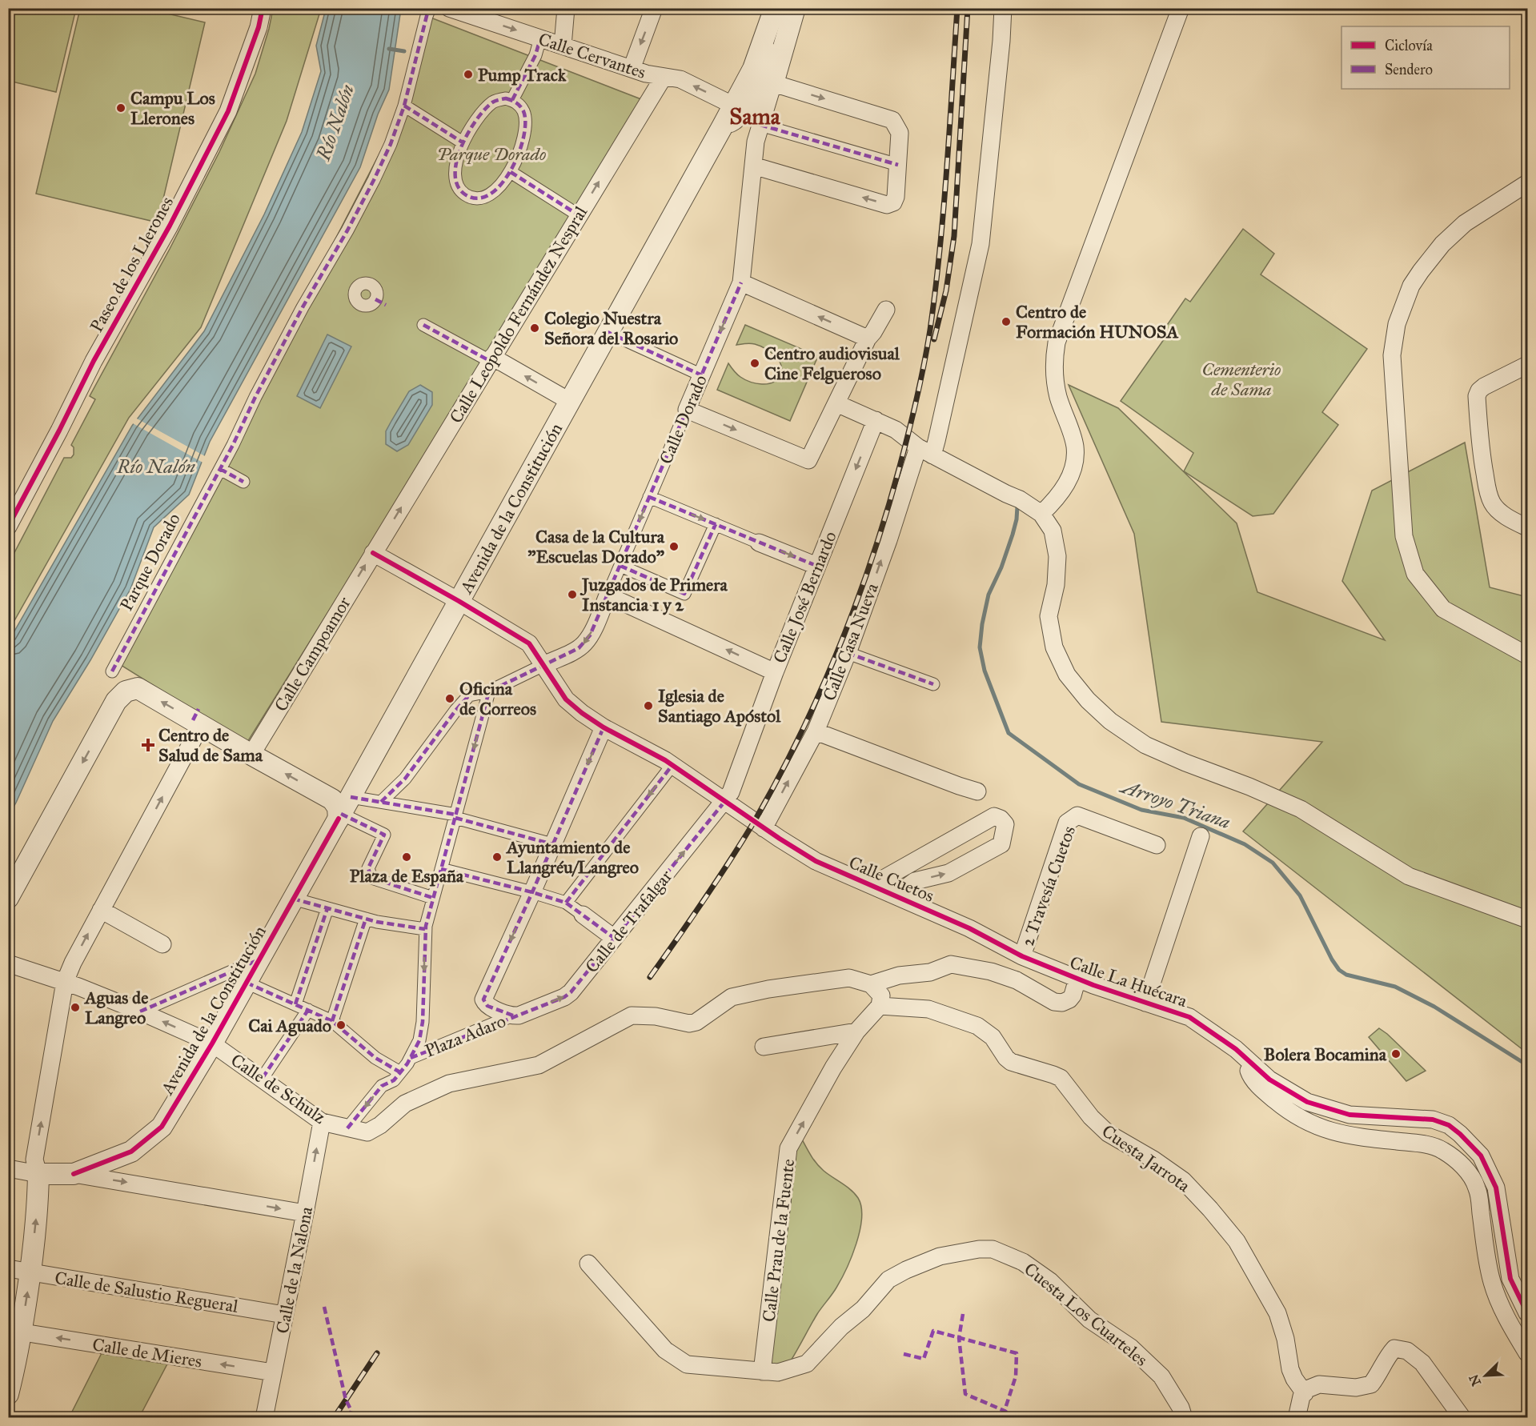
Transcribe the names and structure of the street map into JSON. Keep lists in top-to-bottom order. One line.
{"streets":{"street":["Calle Cervantes","Paseo de los Llerones","Calle Leopoldo Fernández Nespral","Calle Dorado","Avenida de la Constitución","Parque Dorado","Calle José Bernardo","Calle Casa Nueva","Calle Campoamor","Calle Cuetos","2 Travesía Cuetos","Calle de Trafalgar","Calle La Ḥuécara","Plaza Adaro","Calle de Schulz","Cuesta Jarrota","Calle Prau de la Fuente","Calle de la Nalona","Calle de Salustio Regueral","Cuesta Los Cuarteles","Calle de Mieres"]},"crossings":[["Calle Cervantes","Calle Leopoldo Fernández Nespral"],["Calle Cervantes","Calle Dorado"],["Calle Cervantes","Avenida de la Constitución"],["Calle Leopoldo Fernández Nespral","Calle Campoamor"],["Calle Leopoldo Fernández Nespral","Calle Cuetos"],["Calle Dorado","Calle Cuetos"],["Avenida de la Constitución","Calle Cuetos"],["Avenida de la Constitución","Calle de Schulz"],["Calle José Bernardo","Calle Cuetos"],["Calle José Bernardo","Calle de Trafalgar"],["Calle Casa Nueva","Calle Cuetos"],["Calle Campoamor","Calle Cuetos"],["Calle Cuetos","2 Travesía Cuetos"],["Calle Cuetos","Calle de Trafalgar"],["Calle Cuetos","Calle La Ḥuécara"],["2 Travesía Cuetos","Calle La Ḥuécara"],["Calle de Trafalgar","Plaza Adaro"],["Plaza Adaro","Calle de Schulz"],["Calle de Schulz","Calle de la Nalona"],["Cuesta Jarrota","Calle Prau de la Fuente"],["Calle Prau de la Fuente","Cuesta Los Cuarteles"],["Calle de la Nalona","Calle de Salustio Regueral"],["Calle de la Nalona","Calle de Mieres"]],"one_way":["Calle Leopoldo Fernández Nespral","Calle José Bernardo","Calle Casa Nueva","Calle Prau de la Fuente","Calle de Mieres"],"districts":["Sama"],"water":["Río Nalón","Arroyo Triana"],"parks":["Parque Dorado","Cementerio de Sama"],"places":{"other":["Pump Track","Campu Los Llerones","Centro de Formación HUNOSA","Colegio Nuestra Señora del Rosario","Centro audiovisual Cine Felgueroso","Casa de la Cultura \"Escuelas Dorado\"","Juzgados de Primera Instancia 1 y 2","Oficina de Correos","Iglesia de Santiago Apóstol","Plaza de España","Ayuntamiento de Llangréu/Langreo","Aguas de Langreo","Cai Aguado","Bolera Bocamina"],"health":["Centro de Salud de Sama"]},"legend":["Ciclovía","Sendero"],"north":"bottom left"}
